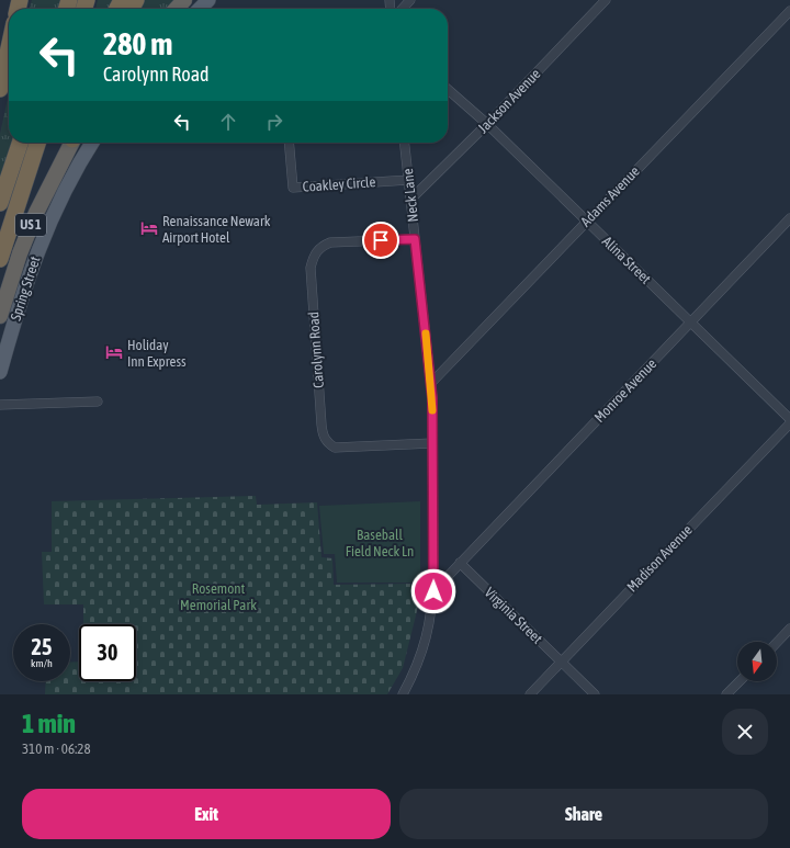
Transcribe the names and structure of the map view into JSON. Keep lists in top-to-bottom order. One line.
{"streets":{"highway":["US 1"],"main road":["Spring Street"],"street":["Jackson Avenue","Coakley Circle","Neck Lane","Adams Avenue","Alina Street","Carolynn Road","Monroe Avenue","Madison Avenue","Virginia Street"]},"crossings":[["Jackson Avenue","Neck Lane"],["Jackson Avenue","Alina Street"],["Coakley Circle","Neck Lane"],["Neck Lane","Adams Avenue"],["Neck Lane","Carolynn Road"],["Adams Avenue","Alina Street"],["Alina Street","Monroe Avenue"],["Monroe Avenue","Virginia Street"],["Madison Avenue","Virginia Street"]],"parks":["Baseball Field Neck Ln","Rosemont Memorial Park"],"places":{"hotel":["Renaissance Newark Airport Hotel","Holiday Inn Express"]},"north":"bottom","page":{"turn":["280 m","Carolynn Road"],"speed":"25 km/h","limit":"30","heading":["1 min","310 m · 06:28"],"buttons":["Exit","Share"]}}
